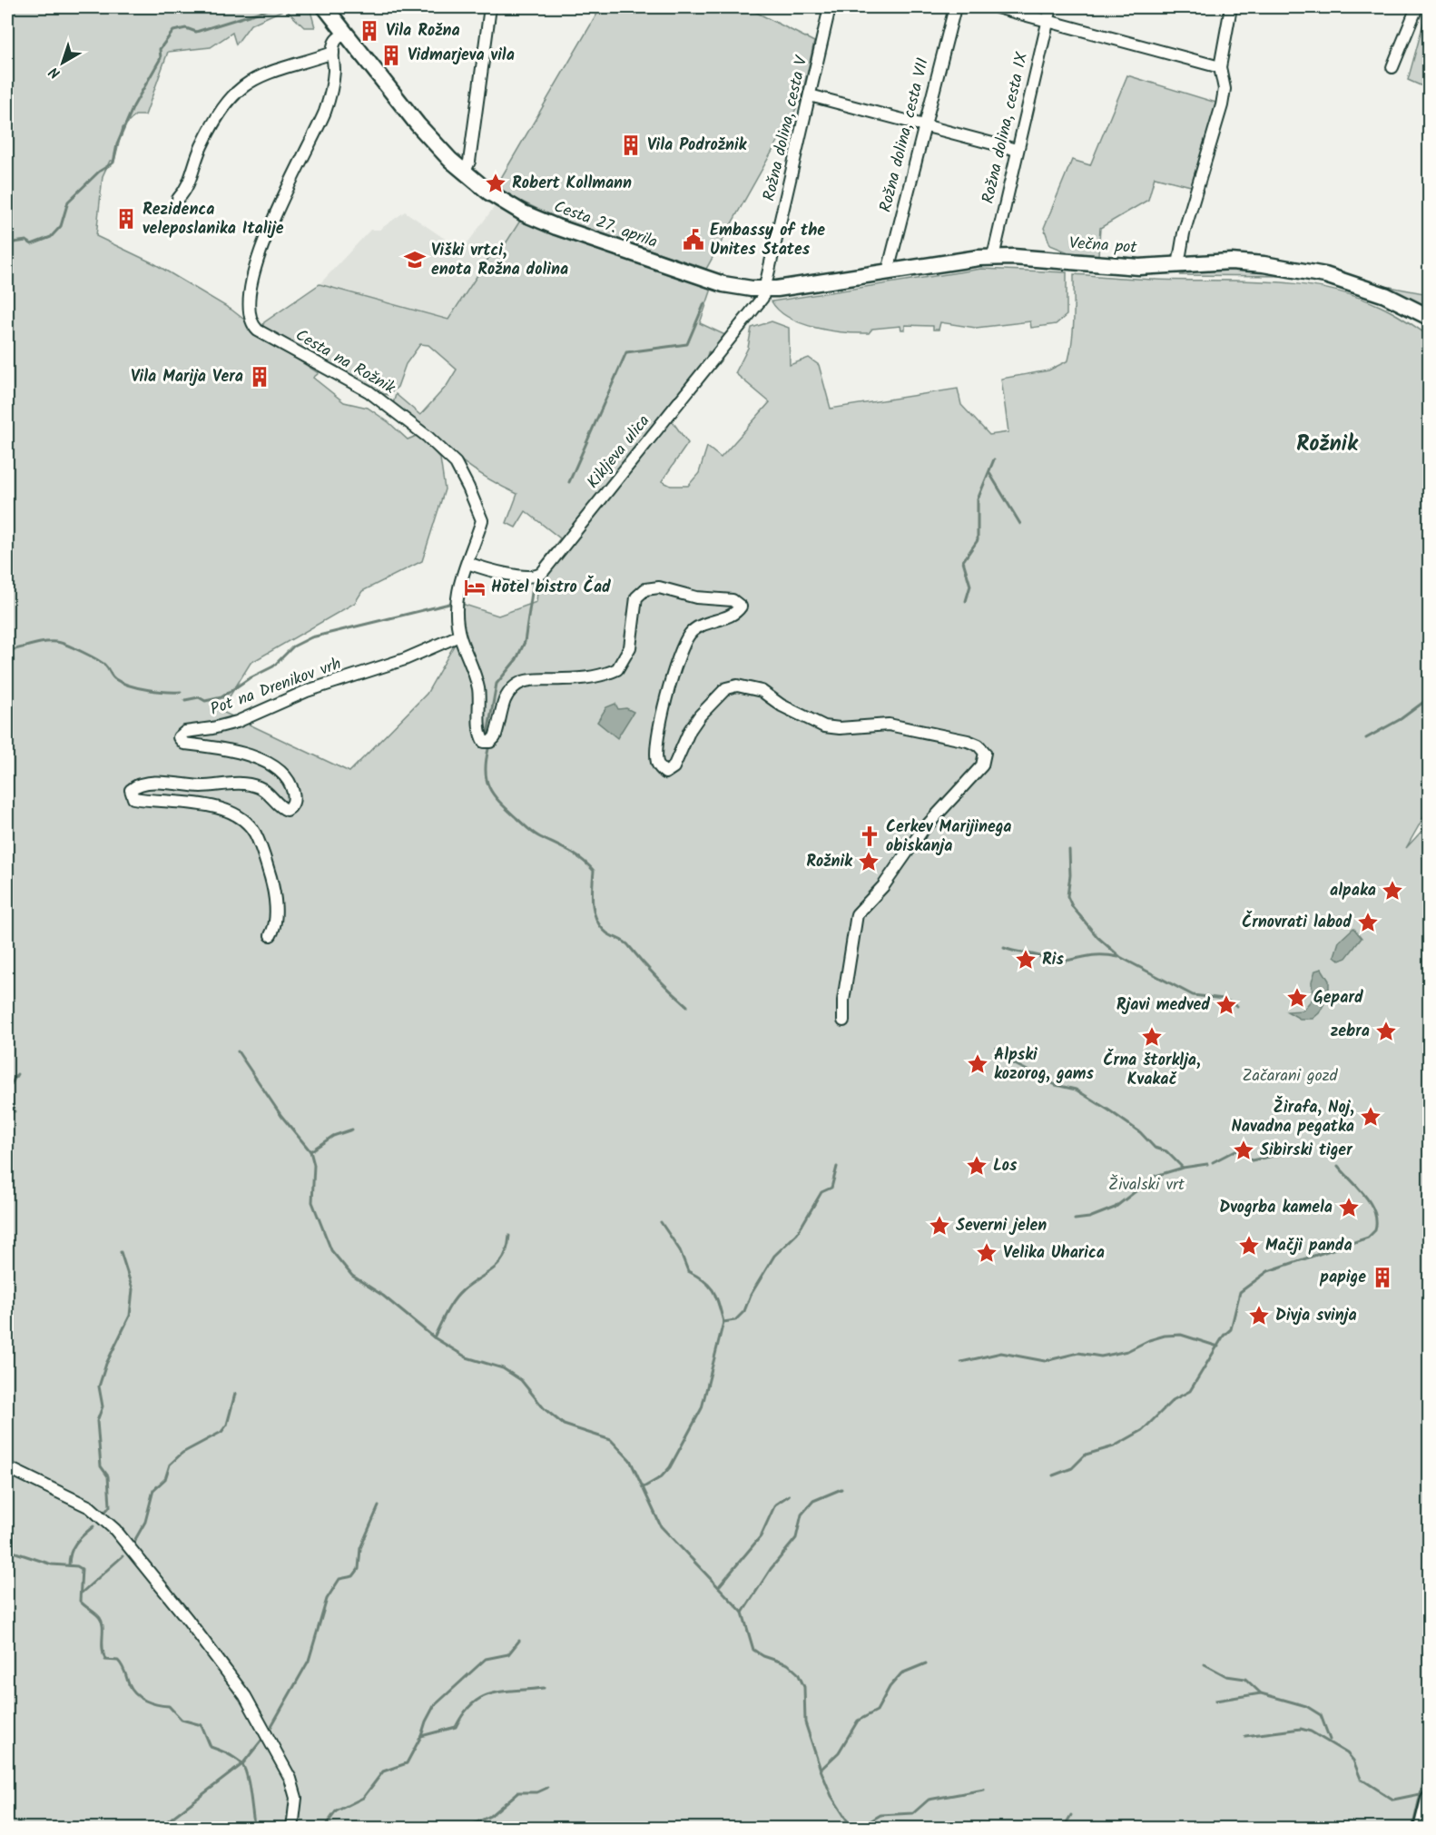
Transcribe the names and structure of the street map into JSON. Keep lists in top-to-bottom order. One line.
{"streets":{"main road":["Cesta 27. aprila","Večna pot"],"street":["Rožna dolina, cesta IX","Rožna dolina, cesta V","Rožna dolina, cesta VII","Cesta na Rožnik","Kikljeva ulica","Pot na Drenikov vrh"]},"crossings":[["Rožna dolina, cesta IX","Večna pot"],["Rožna dolina, cesta V","Cesta 27. aprila"],["Rožna dolina, cesta V","Večna pot"],["Rožna dolina, cesta V","Kikljeva ulica"],["Rožna dolina, cesta VII","Večna pot"],["Cesta 27. aprila","Večna pot"],["Cesta 27. aprila","Cesta na Rožnik"],["Cesta 27. aprila","Kikljeva ulica"],["Večna pot","Kikljeva ulica"],["Cesta na Rožnik","Kikljeva ulica"],["Cesta na Rožnik","Pot na Drenikov vrh"]],"districts":["Rožnik"],"parks":["Začarani gozd","Živalski vrt"],"places":{"building":["Vila Rožna","Vidmarjeva vila","Vila Podrožnik","Rezidenca veleposlanika Italije","Vila Marija Vera","papige"],"place":["Robert Kollmann","Rožnik","alpaka","Črnovrati labod","Ris","Gepard","Rjavi medved","zebra","Črna štorklja, Kvakač","Alpski kozorog, gams","Žirafa, Noj, Navadna pegatka","Sibirski tiger","Los","Dvogrba kamela","Severni jelen","Mačji panda","Velika Uharica","Divja svinja"],"public building":["Embassy of the Unites States"],"school or university":["Viški vrtci, enota Rožna dolina"],"hotel":["Hotel bistro Čad"],"church":["Cerkev Marijinega obiskanja"]},"north":"bottom left"}
